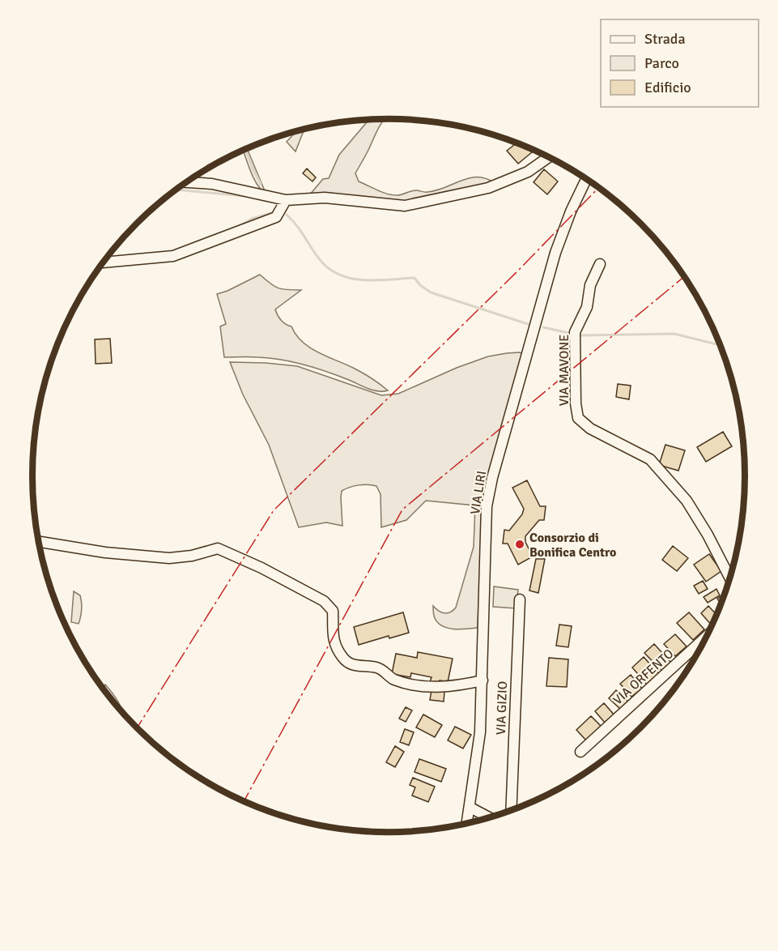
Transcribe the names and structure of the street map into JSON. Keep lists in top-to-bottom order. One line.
{"streets":{"street":["VIA MAVONE","VIA LIRI","VIA ORFENTO","VIA GIZIO"]},"places":["Consorzio di Bonifica Centro"],"legend":["Strada","Parco","Edificio"]}
